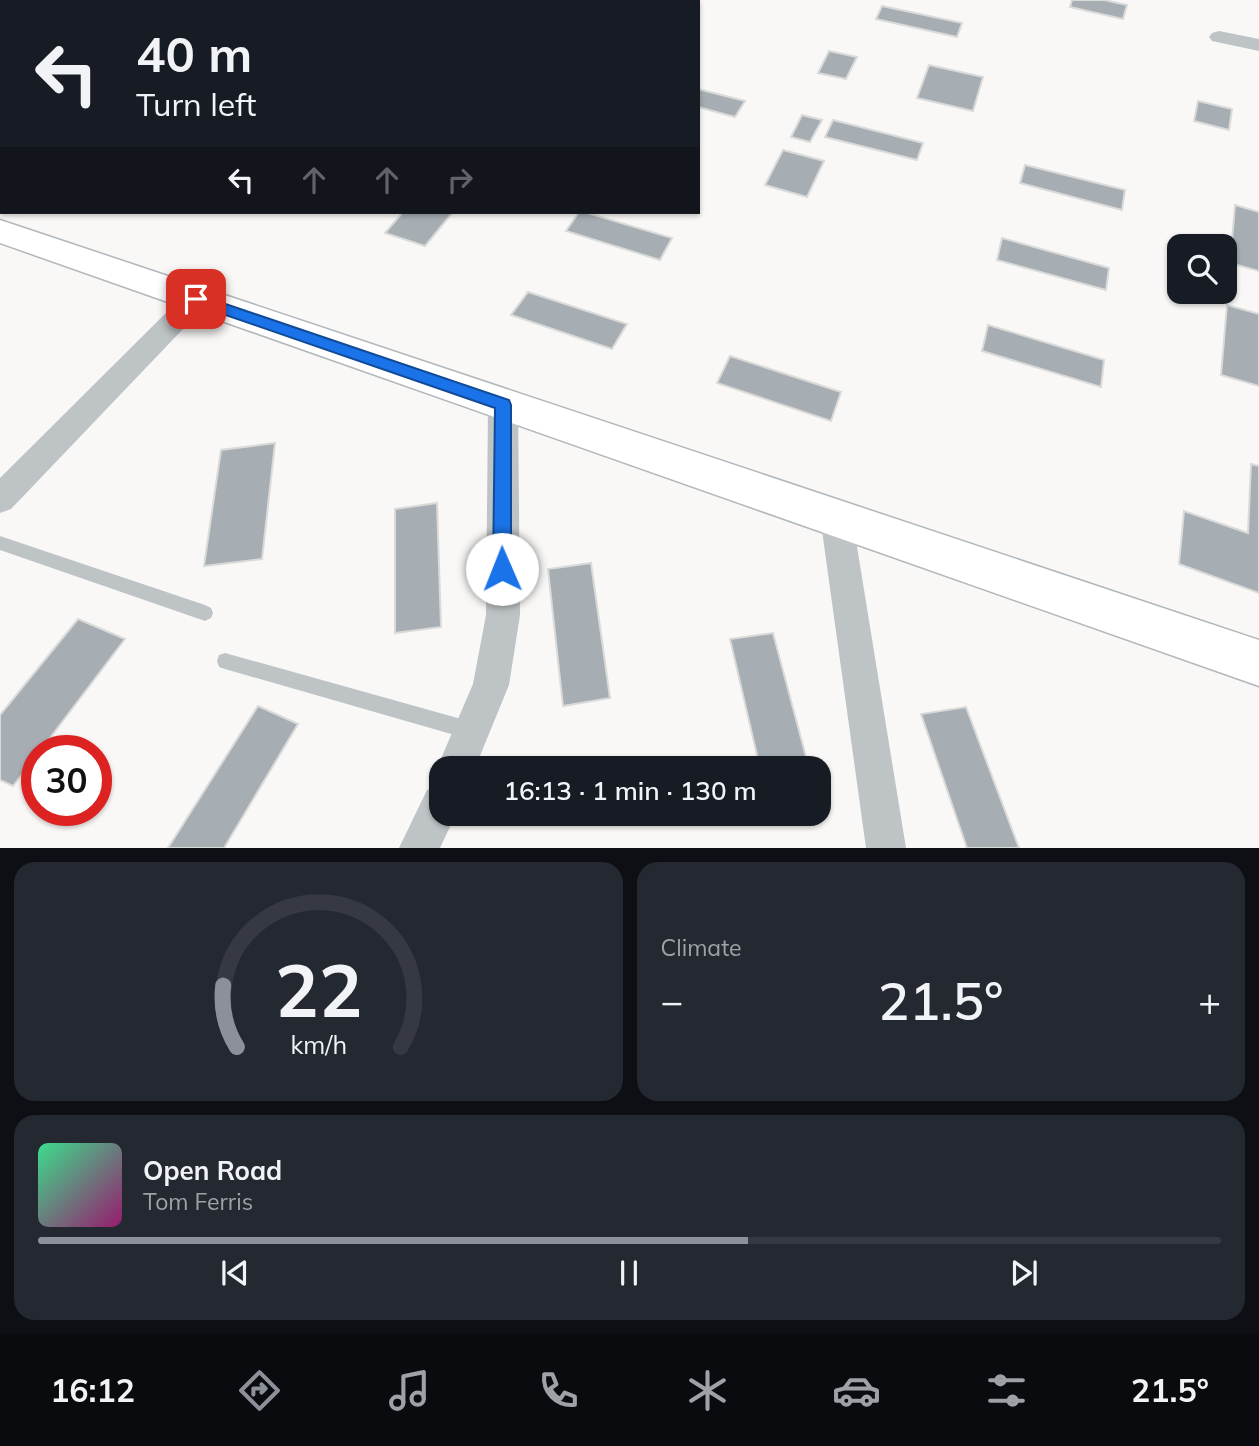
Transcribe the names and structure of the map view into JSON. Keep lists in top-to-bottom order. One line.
{"page":{"turn":["40 m","Turn left"],"limit":"30","trip":"16:13 · 1 min · 130 m","tile":"Climate","heat":["−","21.5°","+"],"song":["Open Road","Tom Ferris"],"tabs":["16:12","21.5°"],"gauge":["22","km/h"]}}
